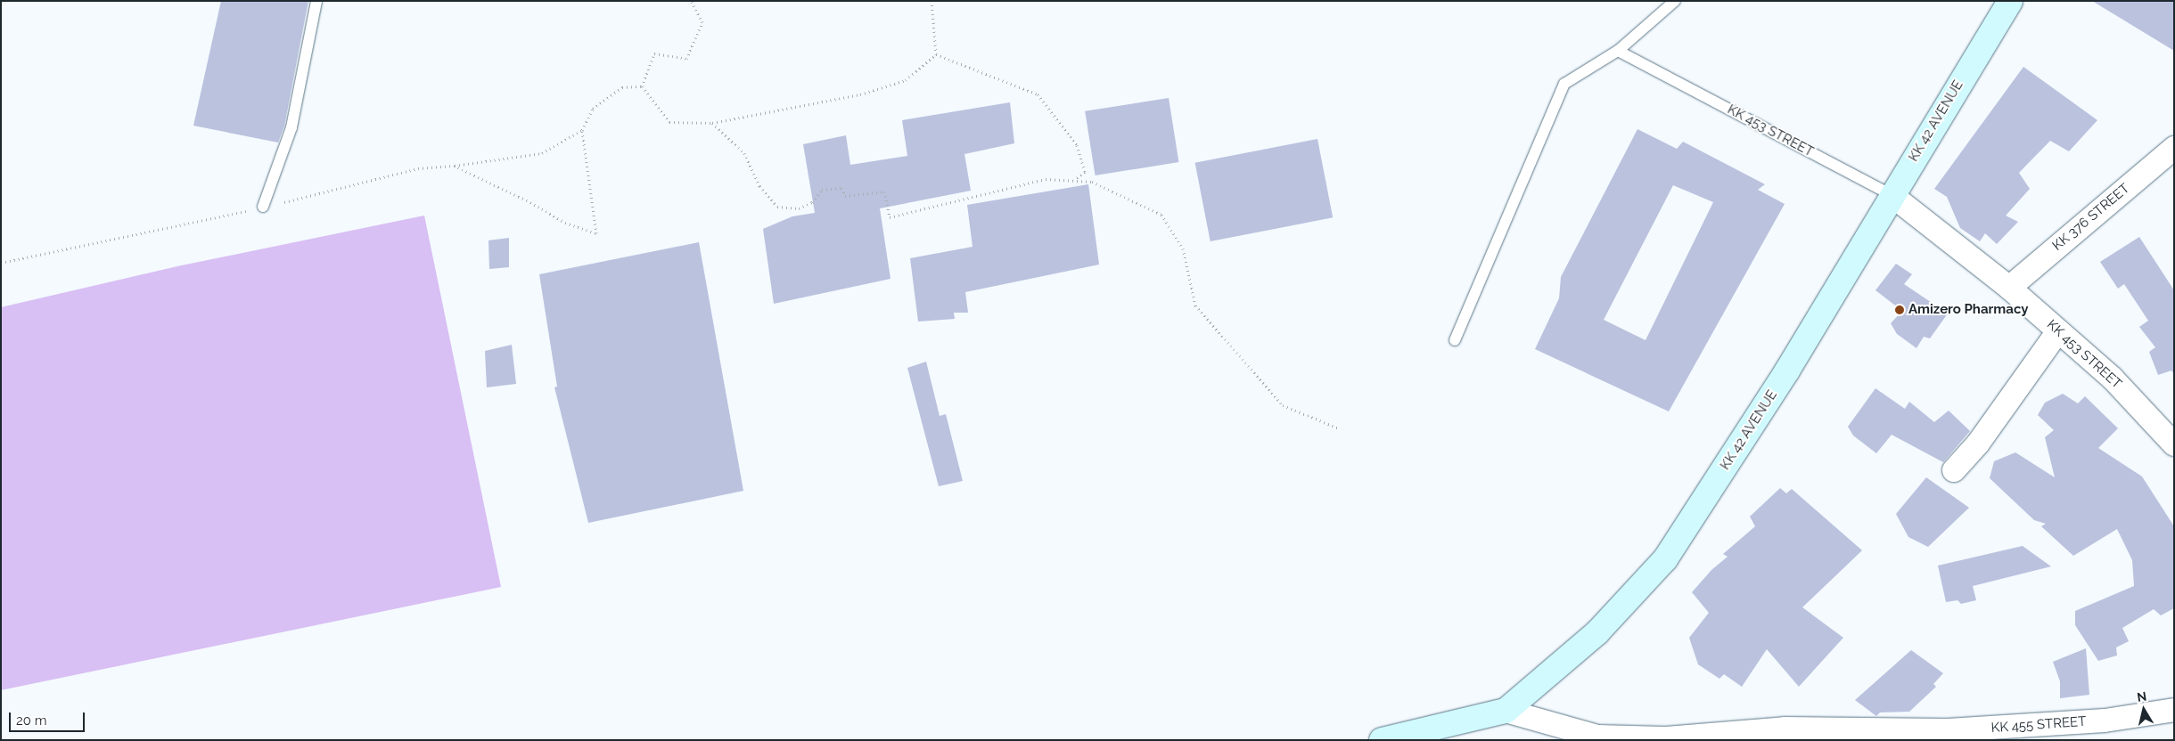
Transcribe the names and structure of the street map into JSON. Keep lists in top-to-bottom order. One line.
{"streets":{"main road":["KK 42 AVENUE"],"street":["KK 453 STREET","KK 376 STREET","KK 455 STREET"]},"crossings":[["KK 42 AVENUE","KK 453 STREET"],["KK 42 AVENUE","KK 455 STREET"],["KK 453 STREET","KK 376 STREET"]],"places":["Amizero Pharmacy"],"scale_bar":"20 m","north":"top"}
